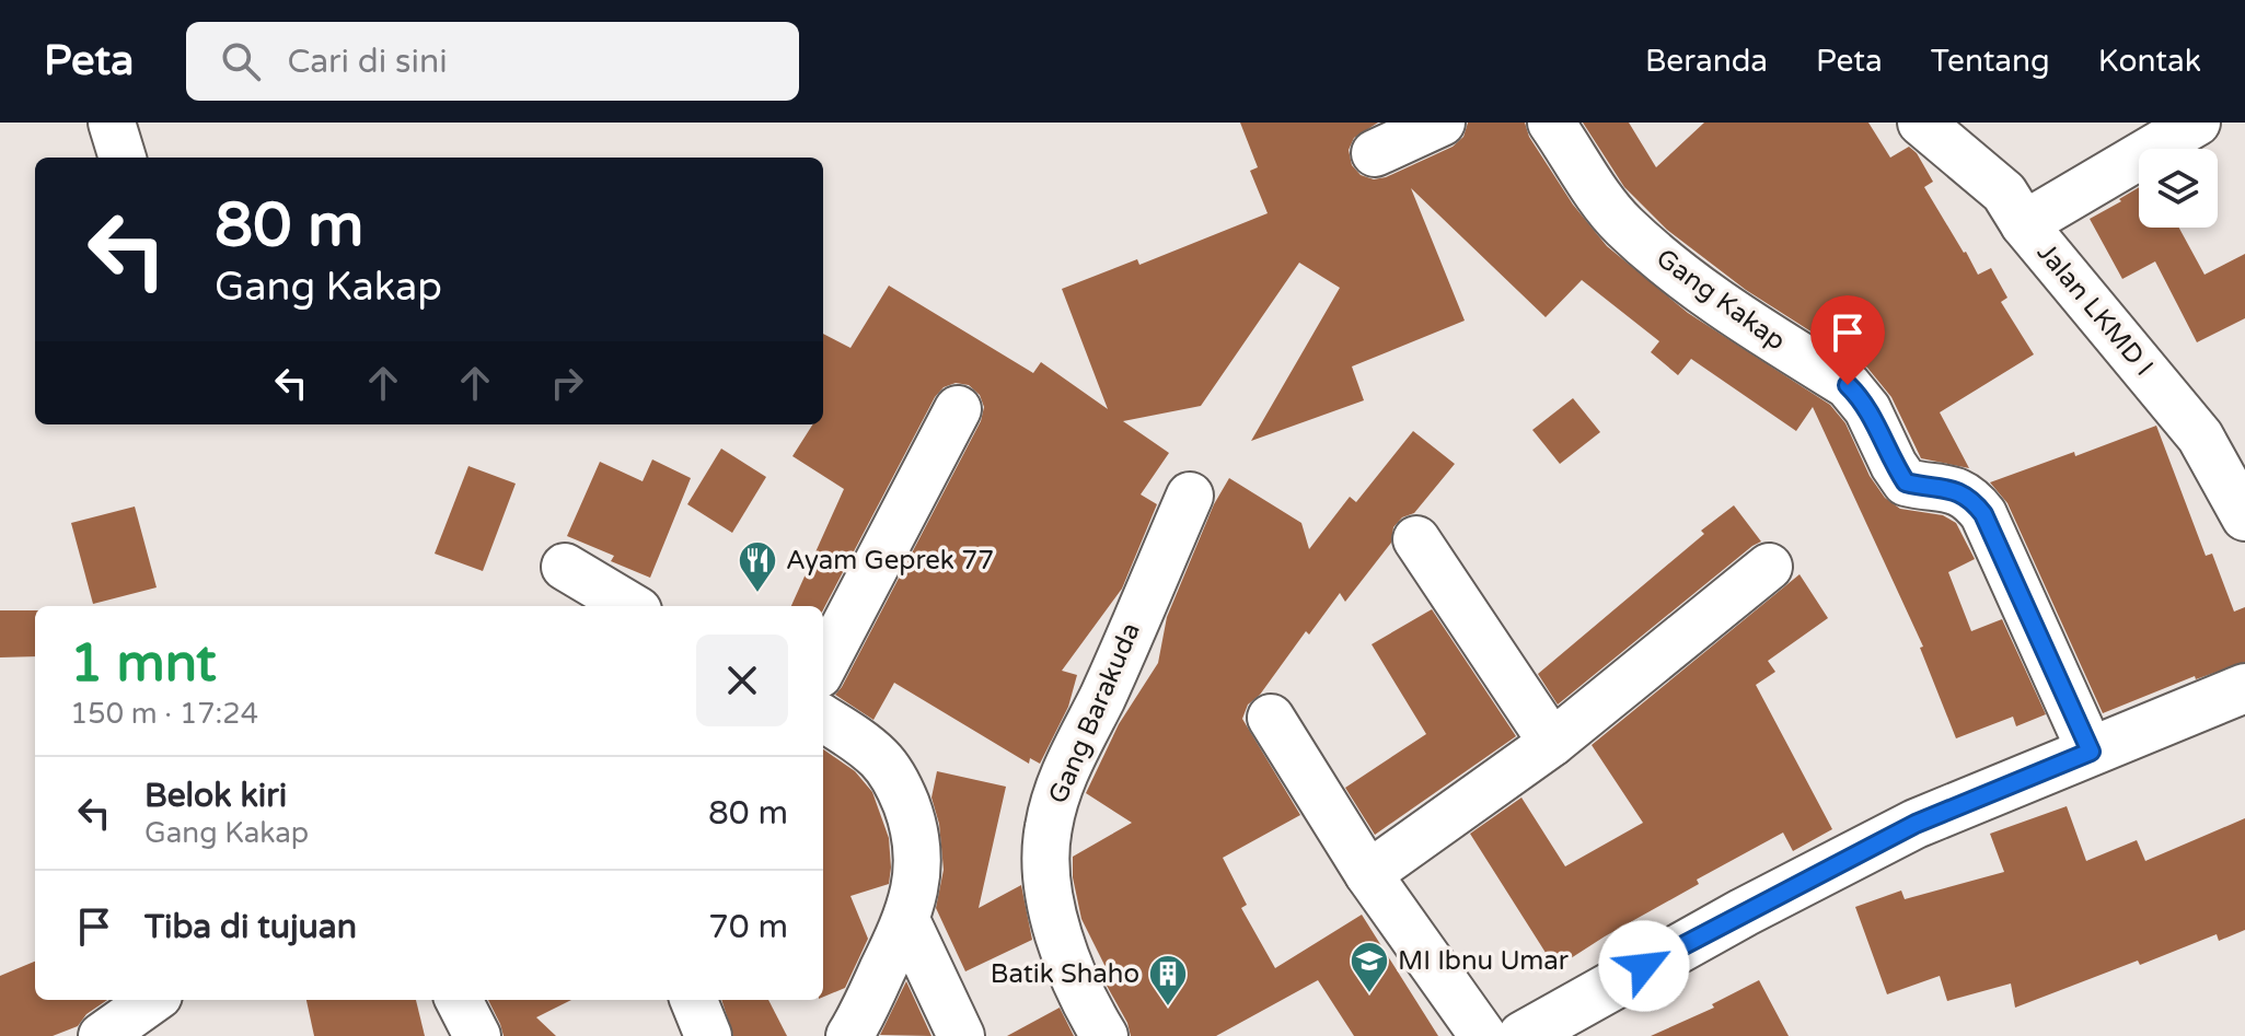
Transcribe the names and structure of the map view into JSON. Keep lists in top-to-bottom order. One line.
{"streets":{"street":["Gang Kakap","Jalan LKMD I","Gang Barakuda"]},"places":{"restaurant":["Ayam Geprek 77"],"school or university":["MI Ibnu Umar"],"building":["Batik Shaho"]},"page":{"header":"Peta","search":"Cari di sini","nav":["Beranda","Peta","Tentang","Kontak"],"turn":["80 m","Gang Kakap"],"heading":["1 mnt","150 m · 17:24"],"list":[{"name":"Belok kiri","note":"Gang Kakap","value":"80 m"},{"name":"Tiba di tujuan","value":"70 m"}]}}
